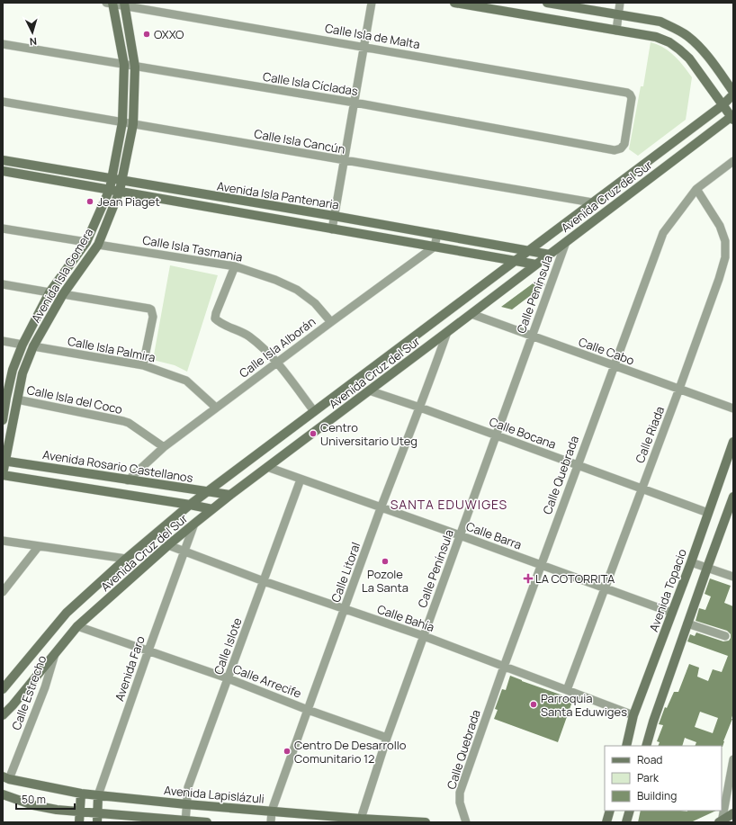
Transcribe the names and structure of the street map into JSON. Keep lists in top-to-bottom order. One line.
{"streets":{"street":["Calle Isla de Malta","Calle Isla Cícladas","Calle Isla Cancún","Avenida Isla Pantenaria","Avenida Cruz del Sur","Calle Isla Tasmania","Avenida Isla Gomera","Calle Península","Calle Isla Alborán","Calle Isla Palmira","Calle Cabo","Calle Isla del Coco","Calle Bocana","Calle Riada","Avenida Rosario Castellanos","Calle Quebrada","Calle Barra","Calle Litoral","Avenida Topacio","Calle Bahía","Calle Islote","Avenida Faro","Calle Arrecife","Calle Estrecho","Avenida Lapislázuli"]},"crossings":[["Calle Isla de Malta","Calle Isla Cícladas"],["Calle Isla de Malta","Avenida Isla Gomera"],["Calle Isla Cícladas","Avenida Isla Gomera"],["Calle Isla Cancún","Avenida Cruz del Sur"],["Calle Isla Cancún","Avenida Isla Gomera"],["Avenida Isla Pantenaria","Avenida Cruz del Sur"],["Avenida Isla Pantenaria","Avenida Isla Gomera"],["Avenida Isla Pantenaria","Calle Isla Alborán"],["Avenida Cruz del Sur","Calle Península"],["Avenida Cruz del Sur","Calle Cabo"],["Avenida Cruz del Sur","Calle Bocana"],["Avenida Cruz del Sur","Avenida Rosario Castellanos"],["Avenida Cruz del Sur","Calle Barra"],["Avenida Cruz del Sur","Calle Litoral"],["Avenida Cruz del Sur","Calle Bahía"],["Avenida Cruz del Sur","Avenida Faro"],["Avenida Cruz del Sur","Calle Arrecife"],["Avenida Cruz del Sur","Calle Estrecho"],["Calle Isla Tasmania","Avenida Isla Gomera"],["Calle Isla Tasmania","Calle Isla Alborán"],["Avenida Isla Gomera","Calle Isla Palmira"],["Avenida Isla Gomera","Calle Isla del Coco"],["Avenida Isla Gomera","Avenida Rosario Castellanos"],["Calle Península","Calle Cabo"],["Calle Península","Calle Bocana"],["Calle Península","Calle Barra"],["Calle Península","Calle Bahía"],["Calle Península","Calle Arrecife"],["Calle Península","Avenida Lapislázuli"],["Calle Isla Alborán","Calle Isla Palmira"],["Calle Isla Alborán","Calle Isla del Coco"],["Calle Isla Alborán","Avenida Rosario Castellanos"],["Calle Cabo","Calle Riada"],["Calle Cabo","Calle Quebrada"],["Calle Bocana","Calle Riada"],["Calle Bocana","Calle Quebrada"],["Calle Bocana","Calle Litoral"],["Calle Bocana","Avenida Topacio"],["Calle Riada","Calle Quebrada"],["Calle Riada","Calle Barra"],["Calle Riada","Calle Bahía"],["Calle Quebrada","Calle Barra"],["Calle Quebrada","Calle Bahía"],["Calle Barra","Calle Litoral"],["Calle Barra","Avenida Topacio"],["Calle Barra","Calle Islote"],["Calle Litoral","Calle Bahía"],["Calle Litoral","Calle Arrecife"],["Calle Litoral","Avenida Lapislázuli"],["Avenida Topacio","Calle Bahía"],["Calle Bahía","Calle Islote"],["Calle Bahía","Avenida Faro"],["Calle Islote","Calle Arrecife"],["Calle Islote","Avenida Lapislázuli"],["Avenida Faro","Calle Arrecife"],["Avenida Faro","Avenida Lapislázuli"],["Calle Estrecho","Avenida Lapislázuli"]],"districts":["SANTA EDUWIGES"],"places":{"other":["OXXO","Jean Piaget","Centro Universitario Uteg","Pozole La Santa","Parroquia Santa Eduwiges","Centro De Desarrollo Comunitario 12"],"health":["LA COTORRITA"]},"legend":["Road","Park","Building"],"scale_bar":"50 m","north":"bottom"}
